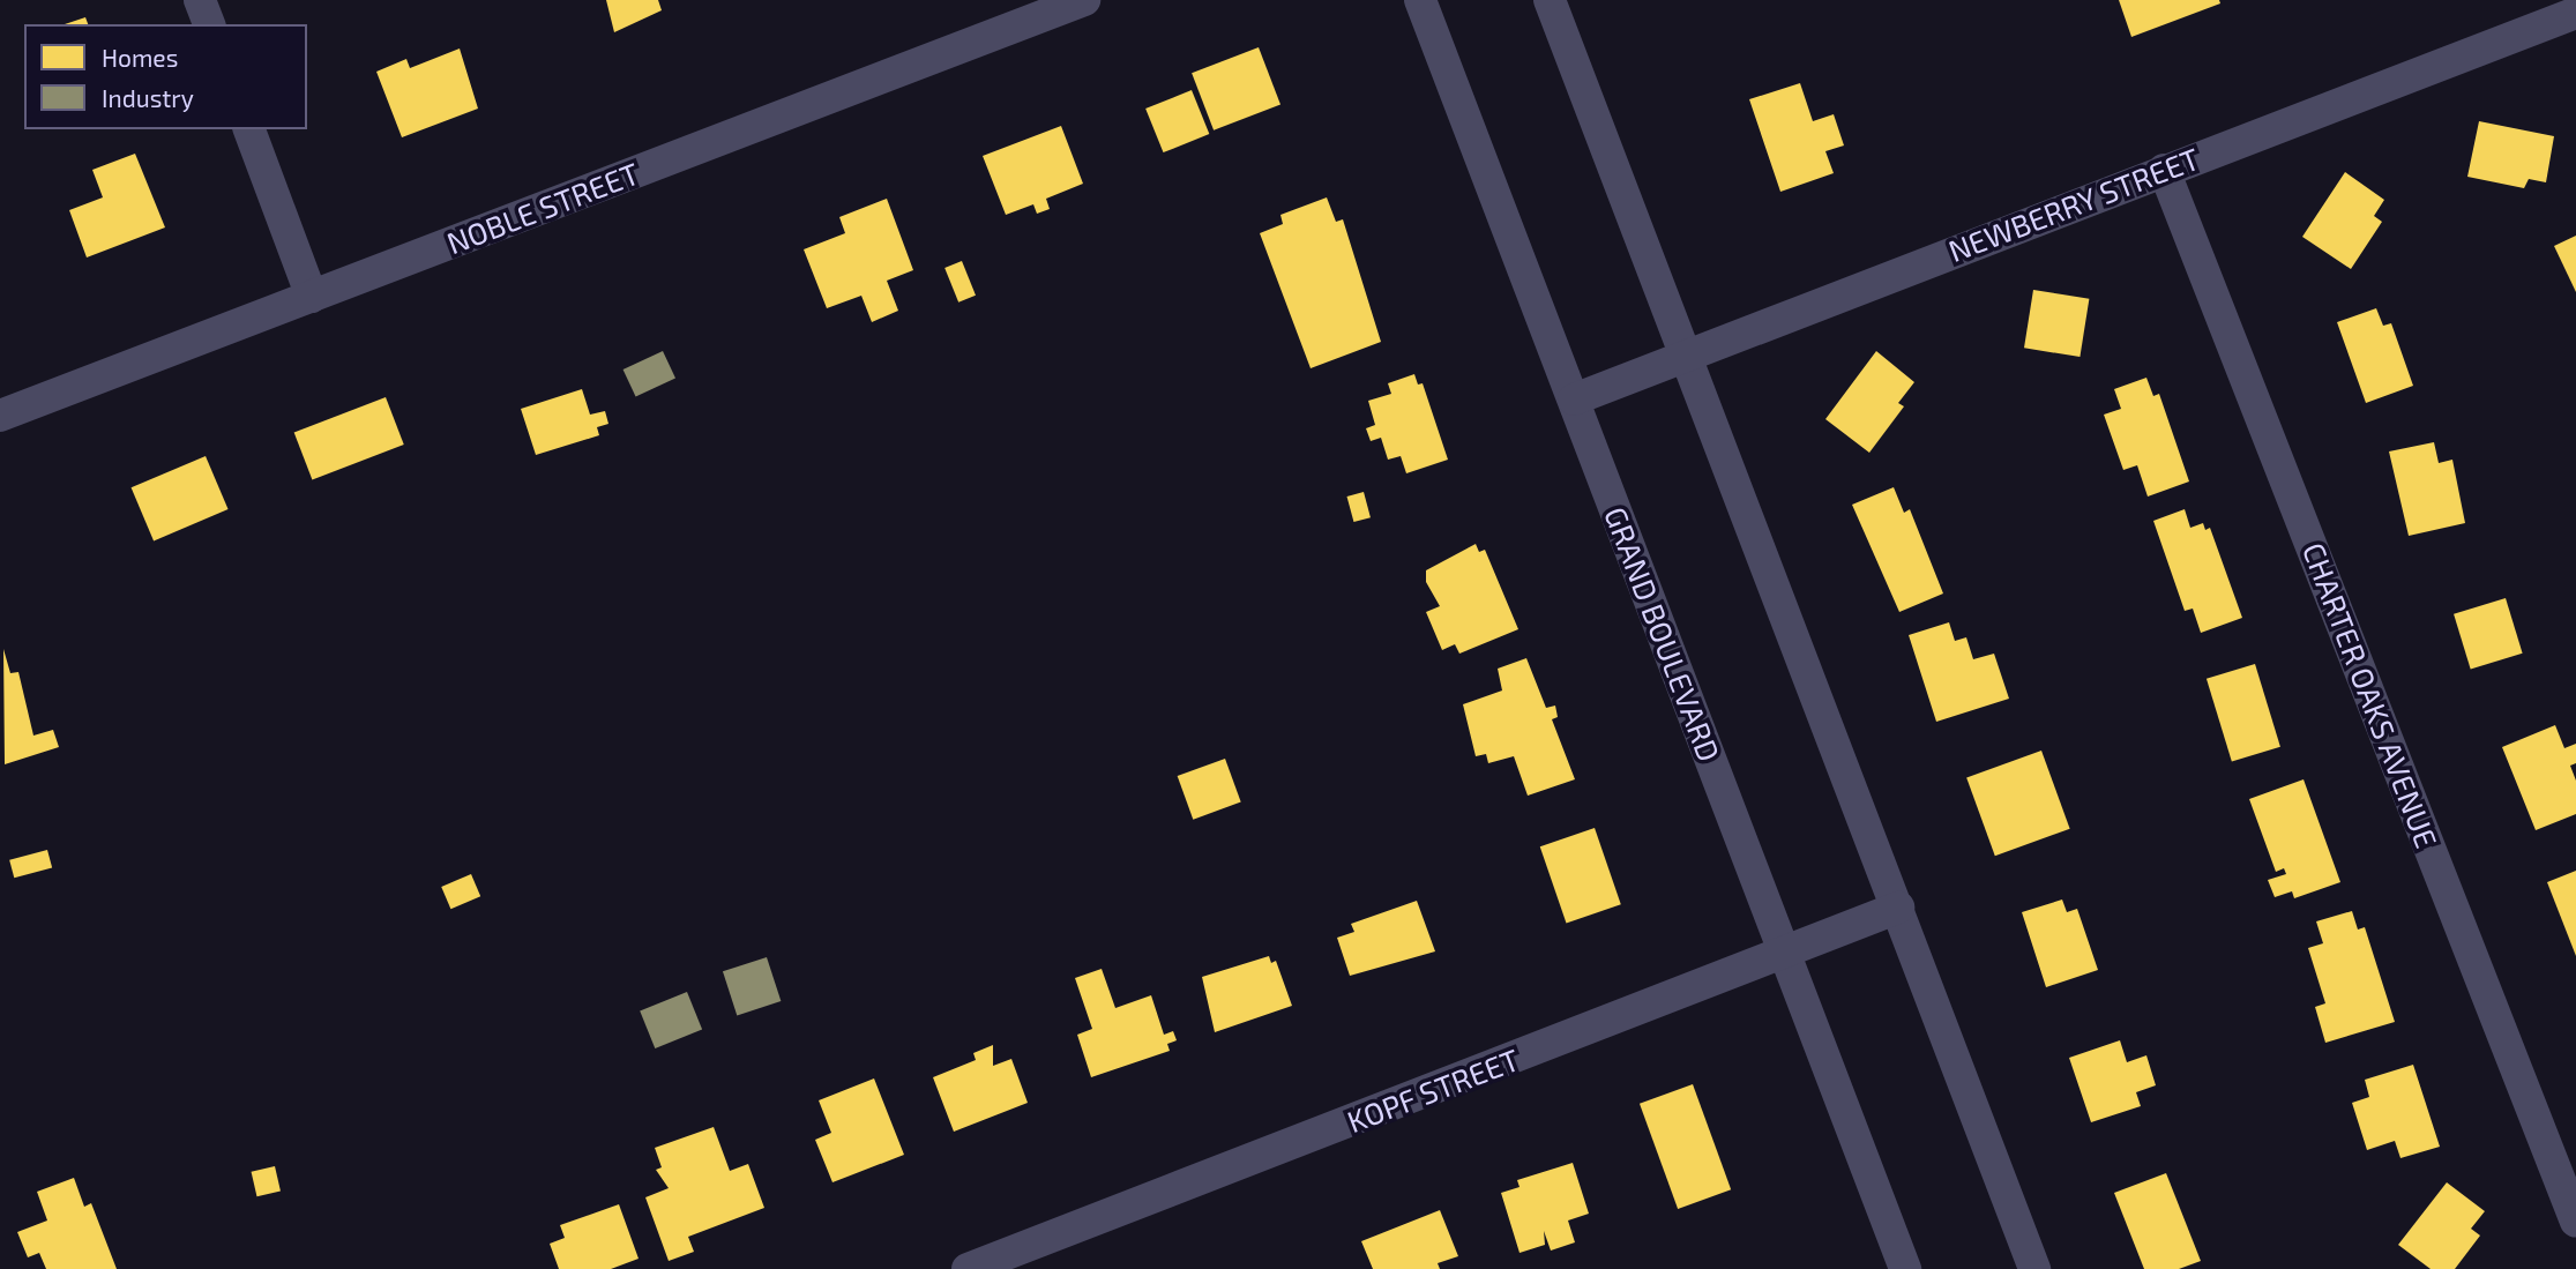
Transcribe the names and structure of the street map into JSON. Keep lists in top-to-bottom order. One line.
{"streets":{"street":["NEWBERRY STREET","NOBLE STREET","GRAND BOULEVARD","CHARTER OAKS AVENUE","KOPF STREET"]},"crossings":[["NEWBERRY STREET","GRAND BOULEVARD"],["NEWBERRY STREET","CHARTER OAKS AVENUE"],["GRAND BOULEVARD","KOPF STREET"]],"legend":["Homes","Industry"]}
